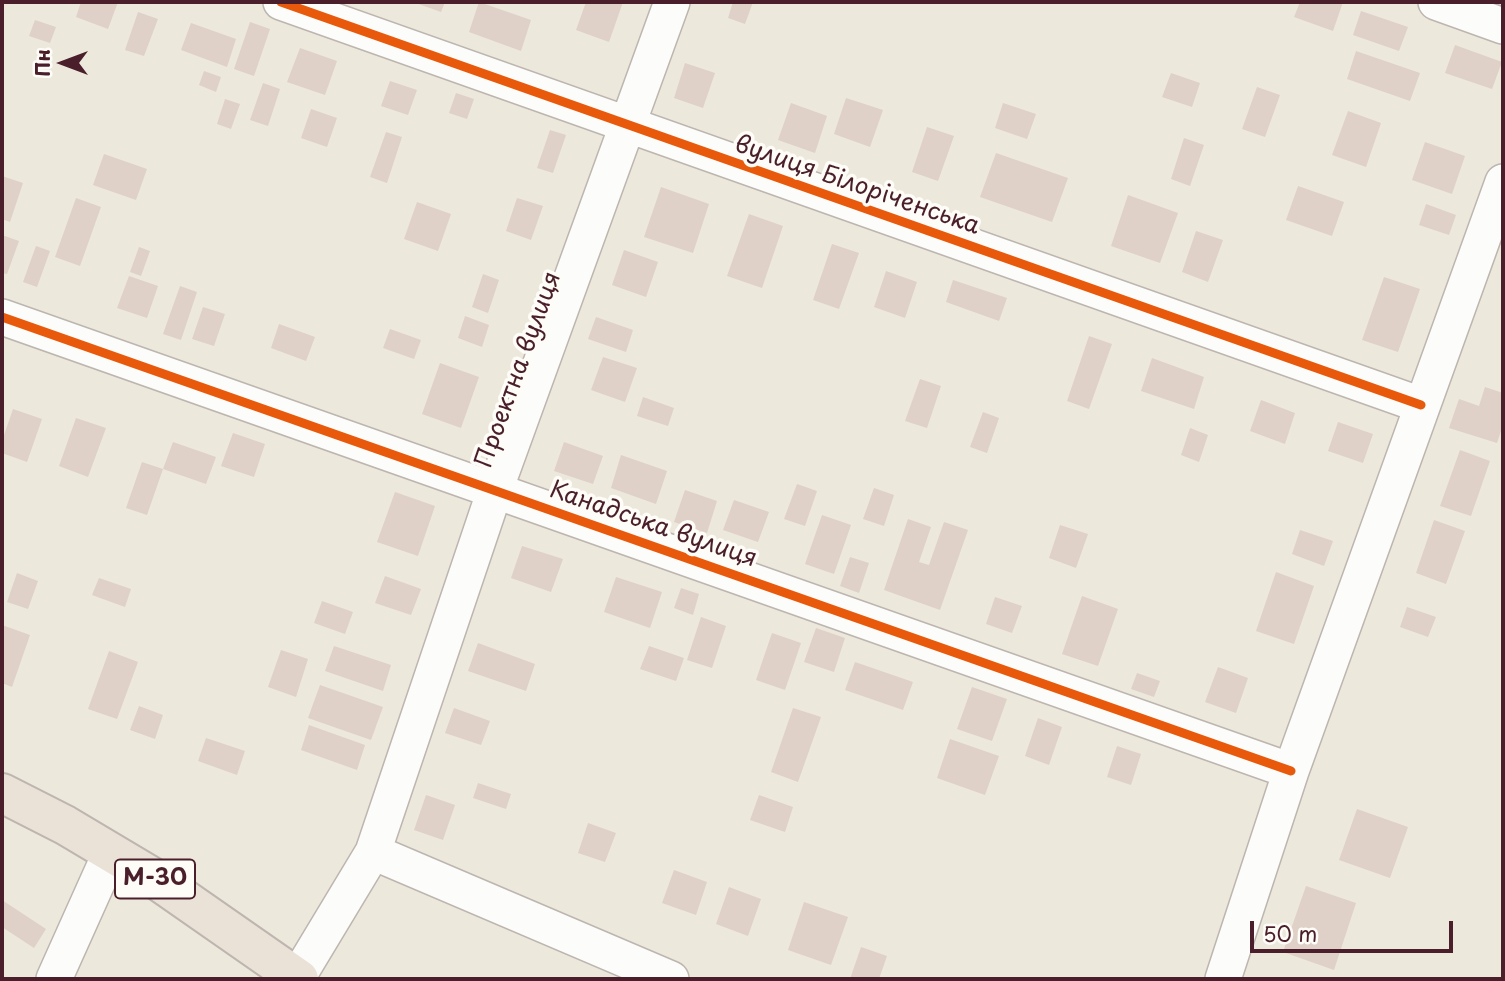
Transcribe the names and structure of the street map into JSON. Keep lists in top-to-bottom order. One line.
{"streets":{"highway":["М-30"],"street":["вулиця Білоріченська","Проектна вулиця","Канадська вулиця"]},"crossings":[["вулиця Білоріченська","Проектна вулиця"],["Проектна вулиця","Канадська вулиця"],["Проектна вулиця","М-30"]],"scale_bar":"50 m","north":"left"}
